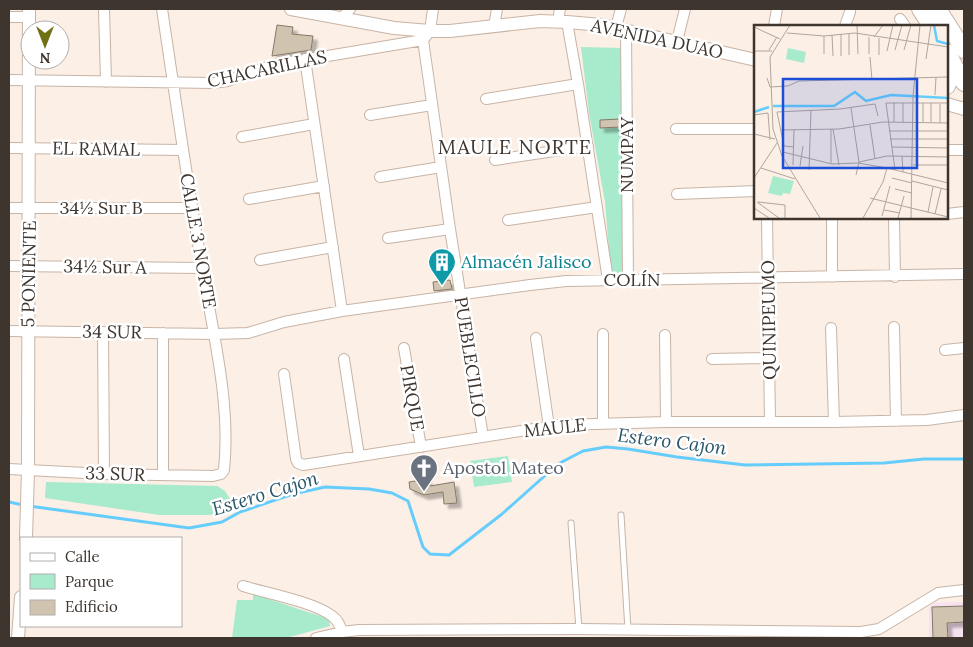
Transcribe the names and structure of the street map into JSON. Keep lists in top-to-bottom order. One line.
{"streets":{"street":["AVENIDA DUAO","CHACARILLAS","EL RAMAL","NUMPAY","34½ Sur B","CALLE 3 NORTE","34½ Sur A","5 PONIENTE","COLÍN","QUINIPEUMO","34 SUR","PUEBLECILLO","PIRQUE","MAULE","33 SUR"]},"crossings":[["AVENIDA DUAO","CHACARILLAS"],["AVENIDA DUAO","NUMPAY"],["AVENIDA DUAO","PUEBLECILLO"],["CHACARILLAS","CALLE 3 NORTE"],["CHACARILLAS","5 PONIENTE"],["CHACARILLAS","PUEBLECILLO"],["EL RAMAL","CALLE 3 NORTE"],["EL RAMAL","5 PONIENTE"],["NUMPAY","COLÍN"],["34½ Sur B","CALLE 3 NORTE"],["34½ Sur B","5 PONIENTE"],["CALLE 3 NORTE","34½ Sur A"],["CALLE 3 NORTE","COLÍN"],["CALLE 3 NORTE","34 SUR"],["CALLE 3 NORTE","33 SUR"],["34½ Sur A","5 PONIENTE"],["5 PONIENTE","34 SUR"],["5 PONIENTE","33 SUR"],["COLÍN","QUINIPEUMO"],["COLÍN","34 SUR"],["COLÍN","PUEBLECILLO"],["QUINIPEUMO","MAULE"],["PUEBLECILLO","MAULE"],["PIRQUE","MAULE"]],"districts":["MAULE NORTE"],"water":["Estero Cajon"],"places":{"building":["Almacén Jalisco"],"church":["Apostol Mateo"]},"legend":["Calle","Parque","Edificio"],"north":"bottom"}
